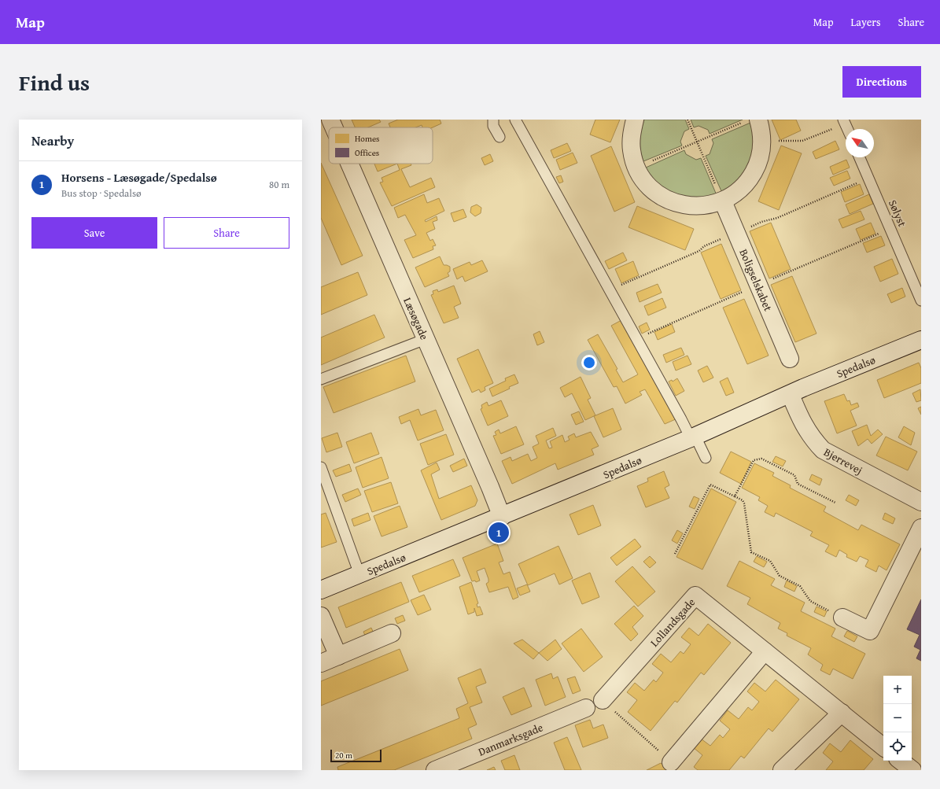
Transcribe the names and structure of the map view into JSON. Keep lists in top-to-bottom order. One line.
{"streets":{"street":["Boligselskabet","Læsøgade","Spedalsø","Bjerrevej","Lollandsgade","Danmarksgade"],"lane":["Sølyst"]},"crossings":[["Læsøgade","Spedalsø"],["Spedalsø","Bjerrevej"]],"legend":["Homes","Offices"],"scale_bar":"20 m","north":"top left","page":{"header":"Map","nav":["Map","Layers","Share"],"title":"Find us","buttons":["Directions",["Save","Share"]],"heading":"Nearby","list":[{"mark":"1","name":"Horsens - Læsøgade/Spedalsø","note":"Bus stop · Spedalsø","value":"80 m"}],"pins":"1","map_buttons":["+","−"],"scale":"20 m"}}
